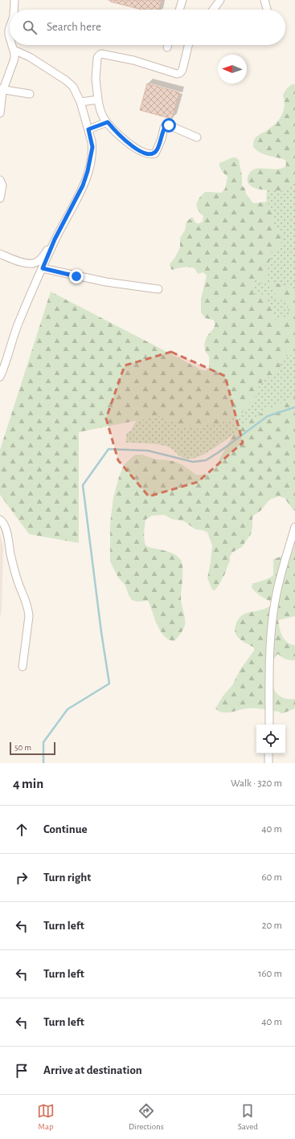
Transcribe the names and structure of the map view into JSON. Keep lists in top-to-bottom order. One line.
{"scale_bar":"50 m","north":"left","page":{"search":"Search here","scale":"50 m","heading":["4 min","Walk · 320 m"],"list":[["Continue","40 m"],["Turn right","60 m"],["Turn left","20 m"],["Turn left","160 m"],["Turn left","40 m"],"Arrive at destination"],"nav":["Map","Directions","Saved"]}}
